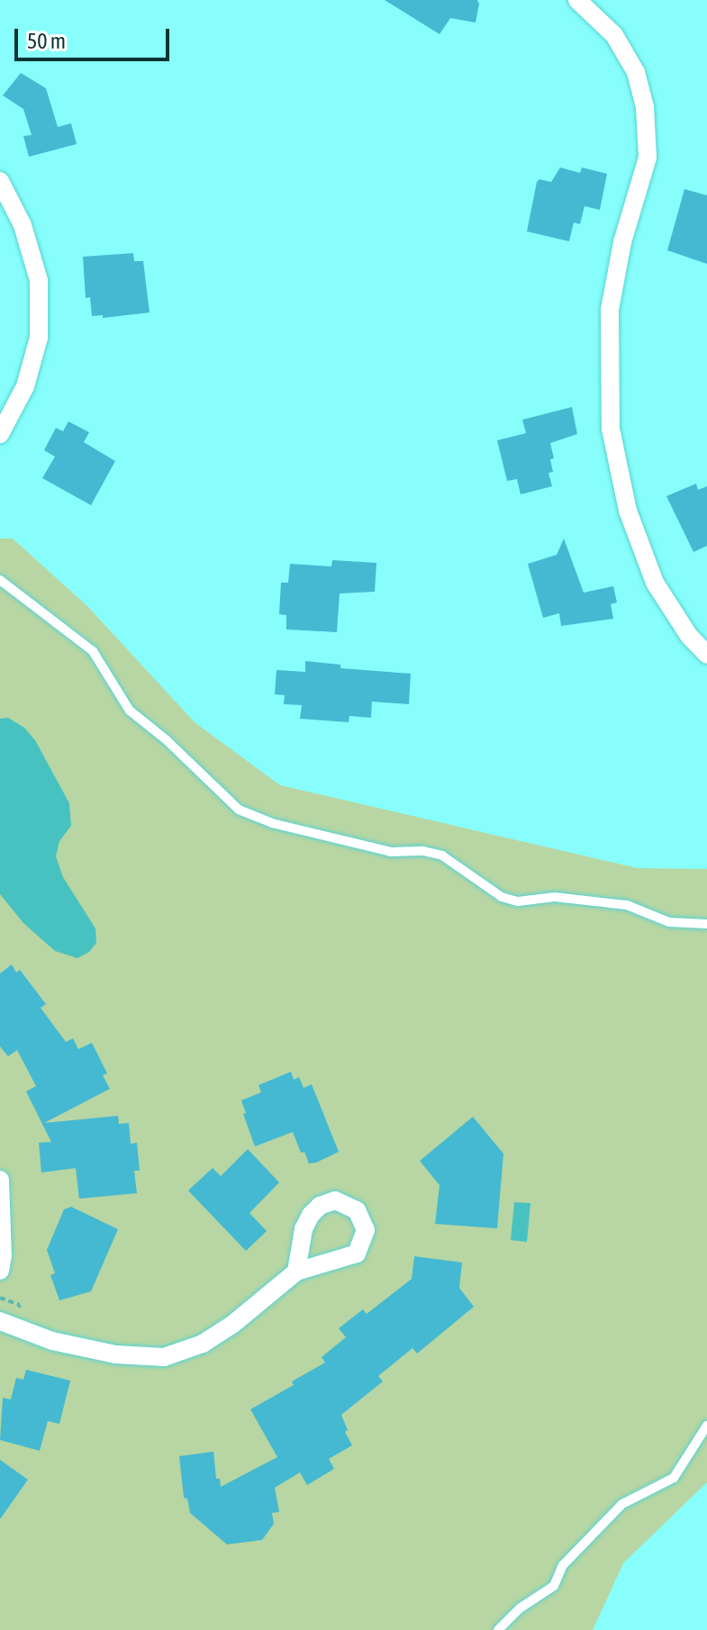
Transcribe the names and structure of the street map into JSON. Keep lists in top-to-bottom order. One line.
{"scale_bar":"50 m"}
